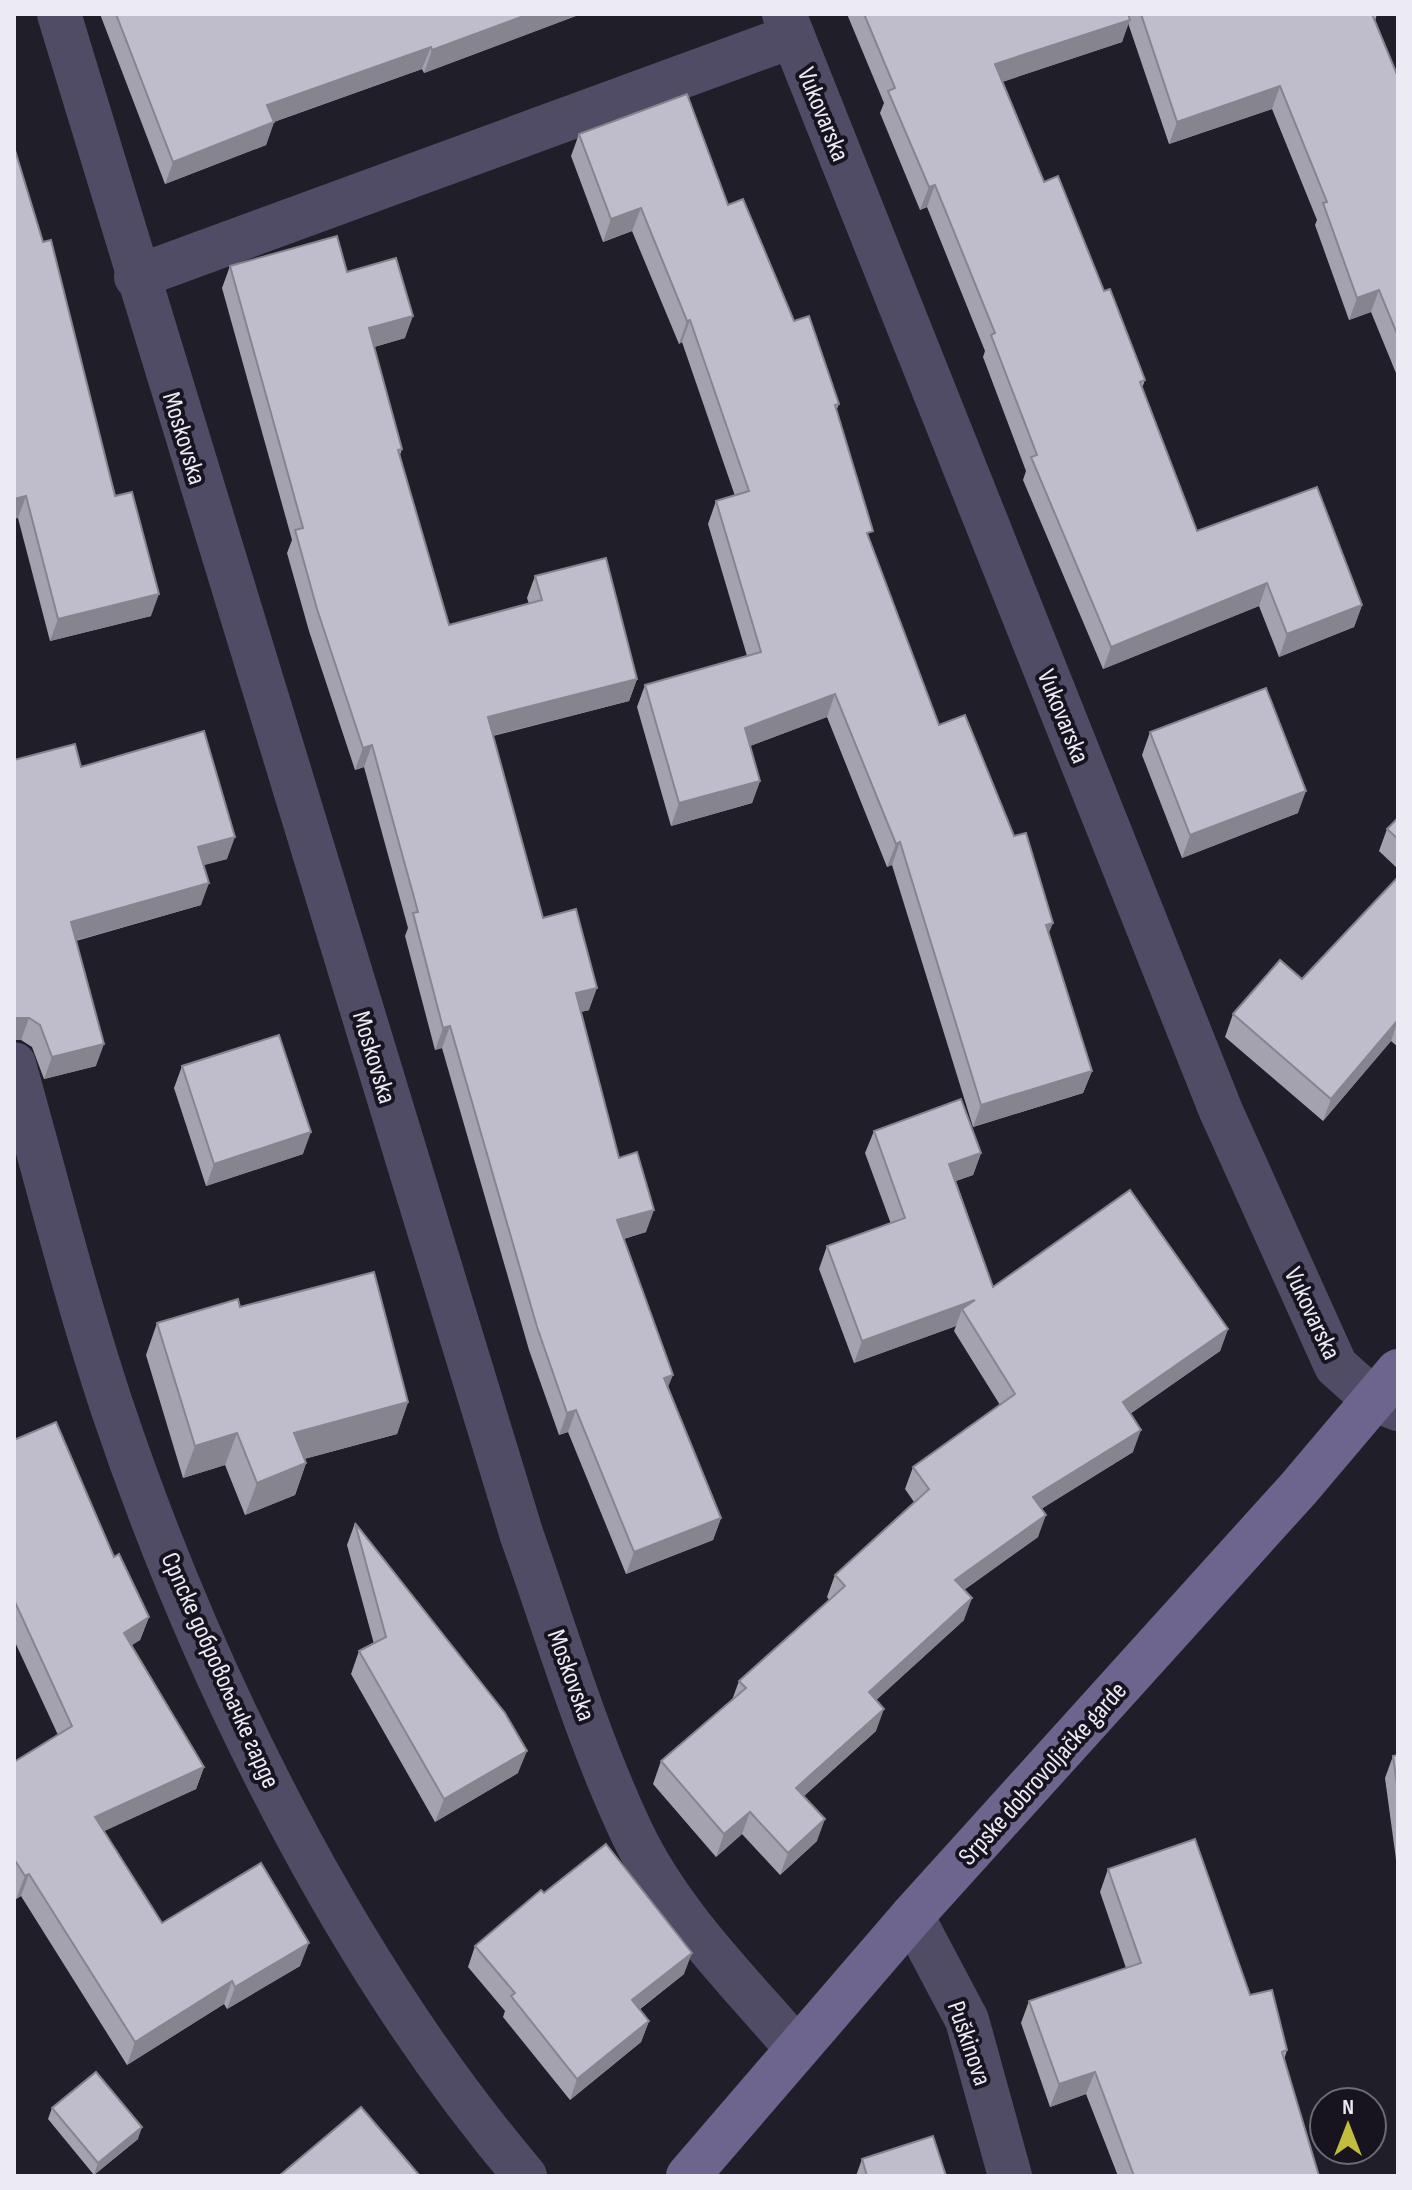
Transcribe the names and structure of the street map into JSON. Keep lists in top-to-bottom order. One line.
{"streets":{"main road":["Srpske dobrovoljačke garde"],"street":["Vukovarska","Moskovska","Српске добровољачке гарде","Puškinova"]},"crossings":[["Vukovarska","Srpske dobrovoljačke garde"],["Moskovska","Srpske dobrovoljačke garde"],["Srpske dobrovoljačke garde","Puškinova"]],"north":"top"}
